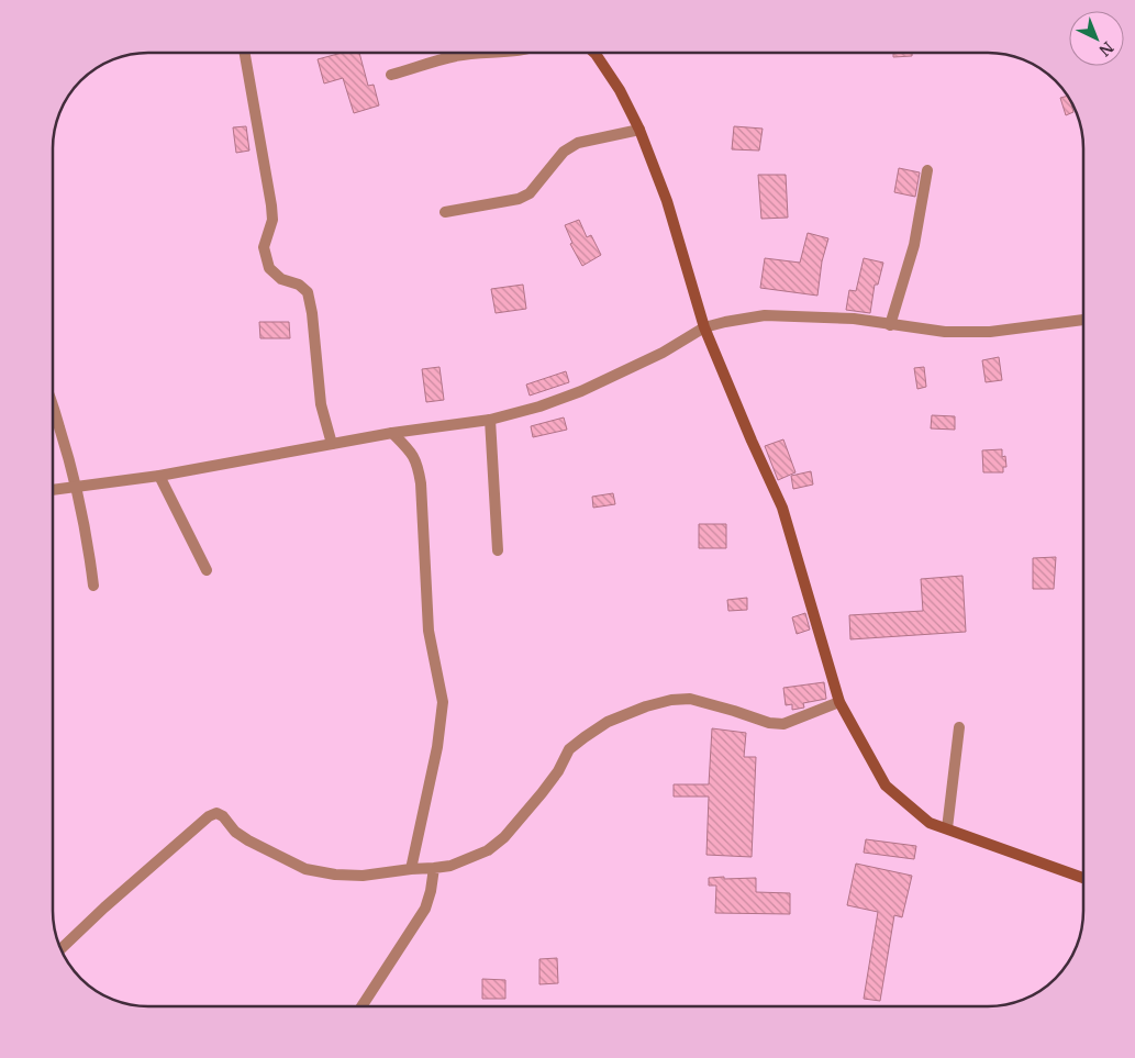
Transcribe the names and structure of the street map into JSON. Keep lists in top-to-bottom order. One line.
{"north":"bottom right"}
